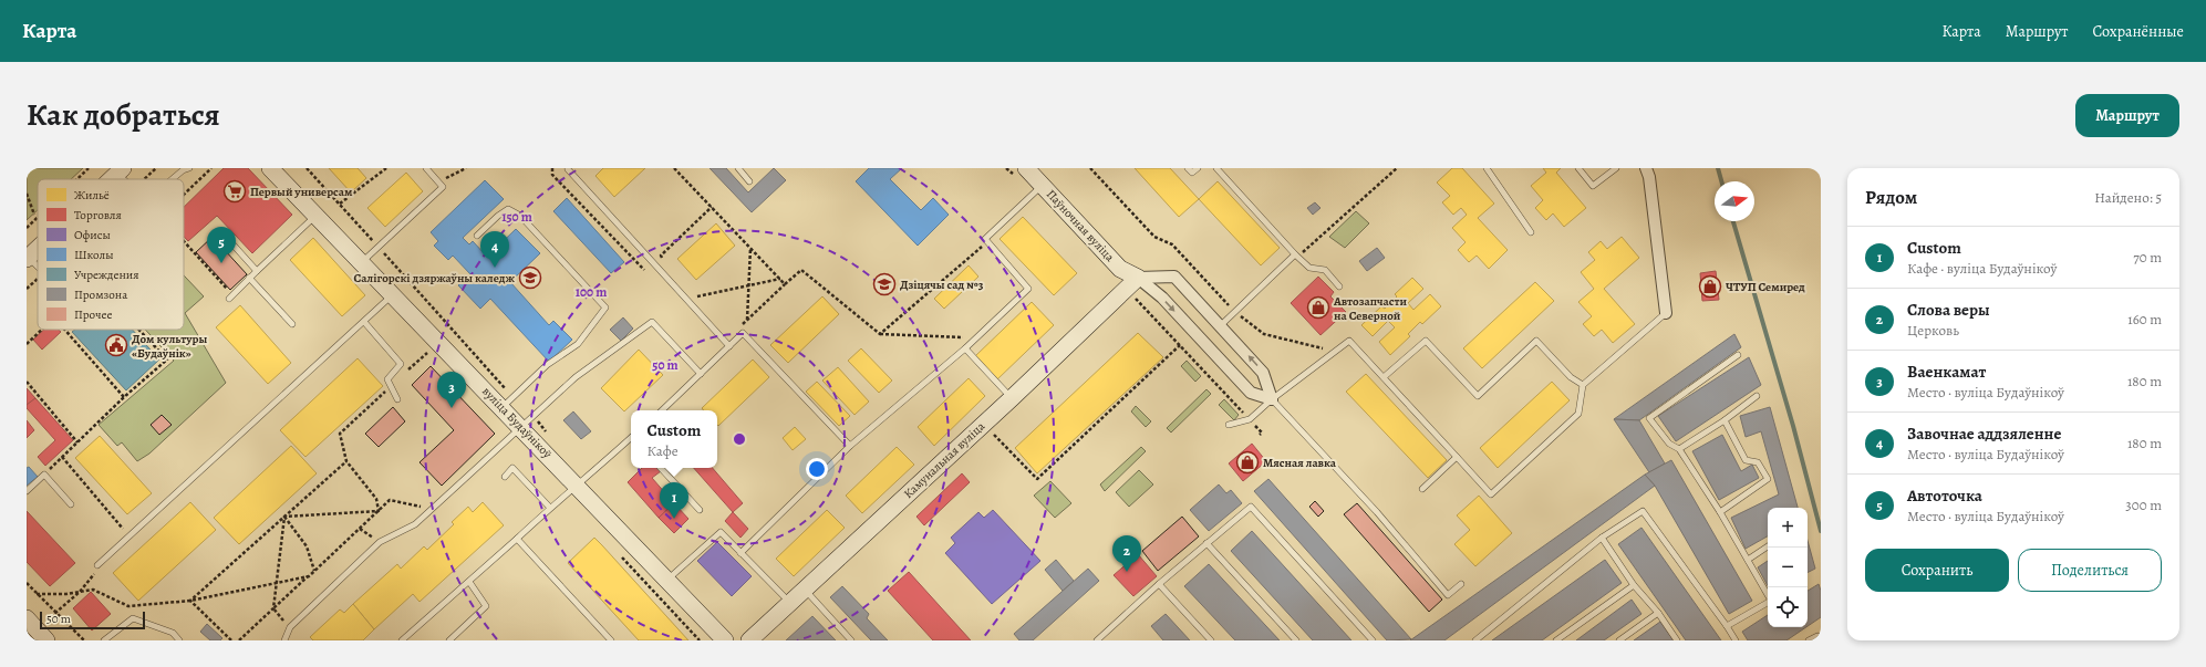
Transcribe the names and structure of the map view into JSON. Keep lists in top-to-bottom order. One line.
{"streets":{"street":["Паўночная вуліца","вуліца Будаўнікоў","Камунальная вуліца"]},"crossings":[["Паўночная вуліца","Камунальная вуліца"]],"places":{"supermarket":["Первый универсам"],"school or university":["Салігорскі дзяржаўны каледж","Дзіцячы сад №3"],"shop":["ЧТУП Семиред","Автозапчасти на Северной","Мясная лавка"],"public building":["Дом культуры «Будаўнік»"]},"legend":["Жильё","Торговля","Офисы","Школы","Учреждения","Промзона","Прочее"],"scale_bar":"50 m","north":"right","page":{"header":"Карта","nav":["Карта","Маршрут","Сохранённые"],"title":"Как добраться","buttons":["Маршрут",["Сохранить","Поделиться"]],"heading":["Рядом","Найдено: 5"],"list":[{"mark":"1","name":"Custom","note":"Кафе · вуліца Будаўнікоў","value":"70 m"},{"mark":"2","name":"Слова веры","note":"Церковь","value":"160 m"},{"mark":"3","name":"Ваенкамат","note":"Место · вуліца Будаўнікоў","value":"180 m"},{"mark":"4","name":"Завочнае аддзяленне","note":"Место · вуліца Будаўнікоў","value":"180 m"},{"mark":"5","name":"Автоточка","note":"Место · вуліца Будаўнікоў","value":"300 m"}],"pins":["5","4","3","1","2"],"popup":["Custom","Кафе"],"map_buttons":["+","−"],"scale":"50 m"},"rings":["150 m","100 m","50 m"]}
